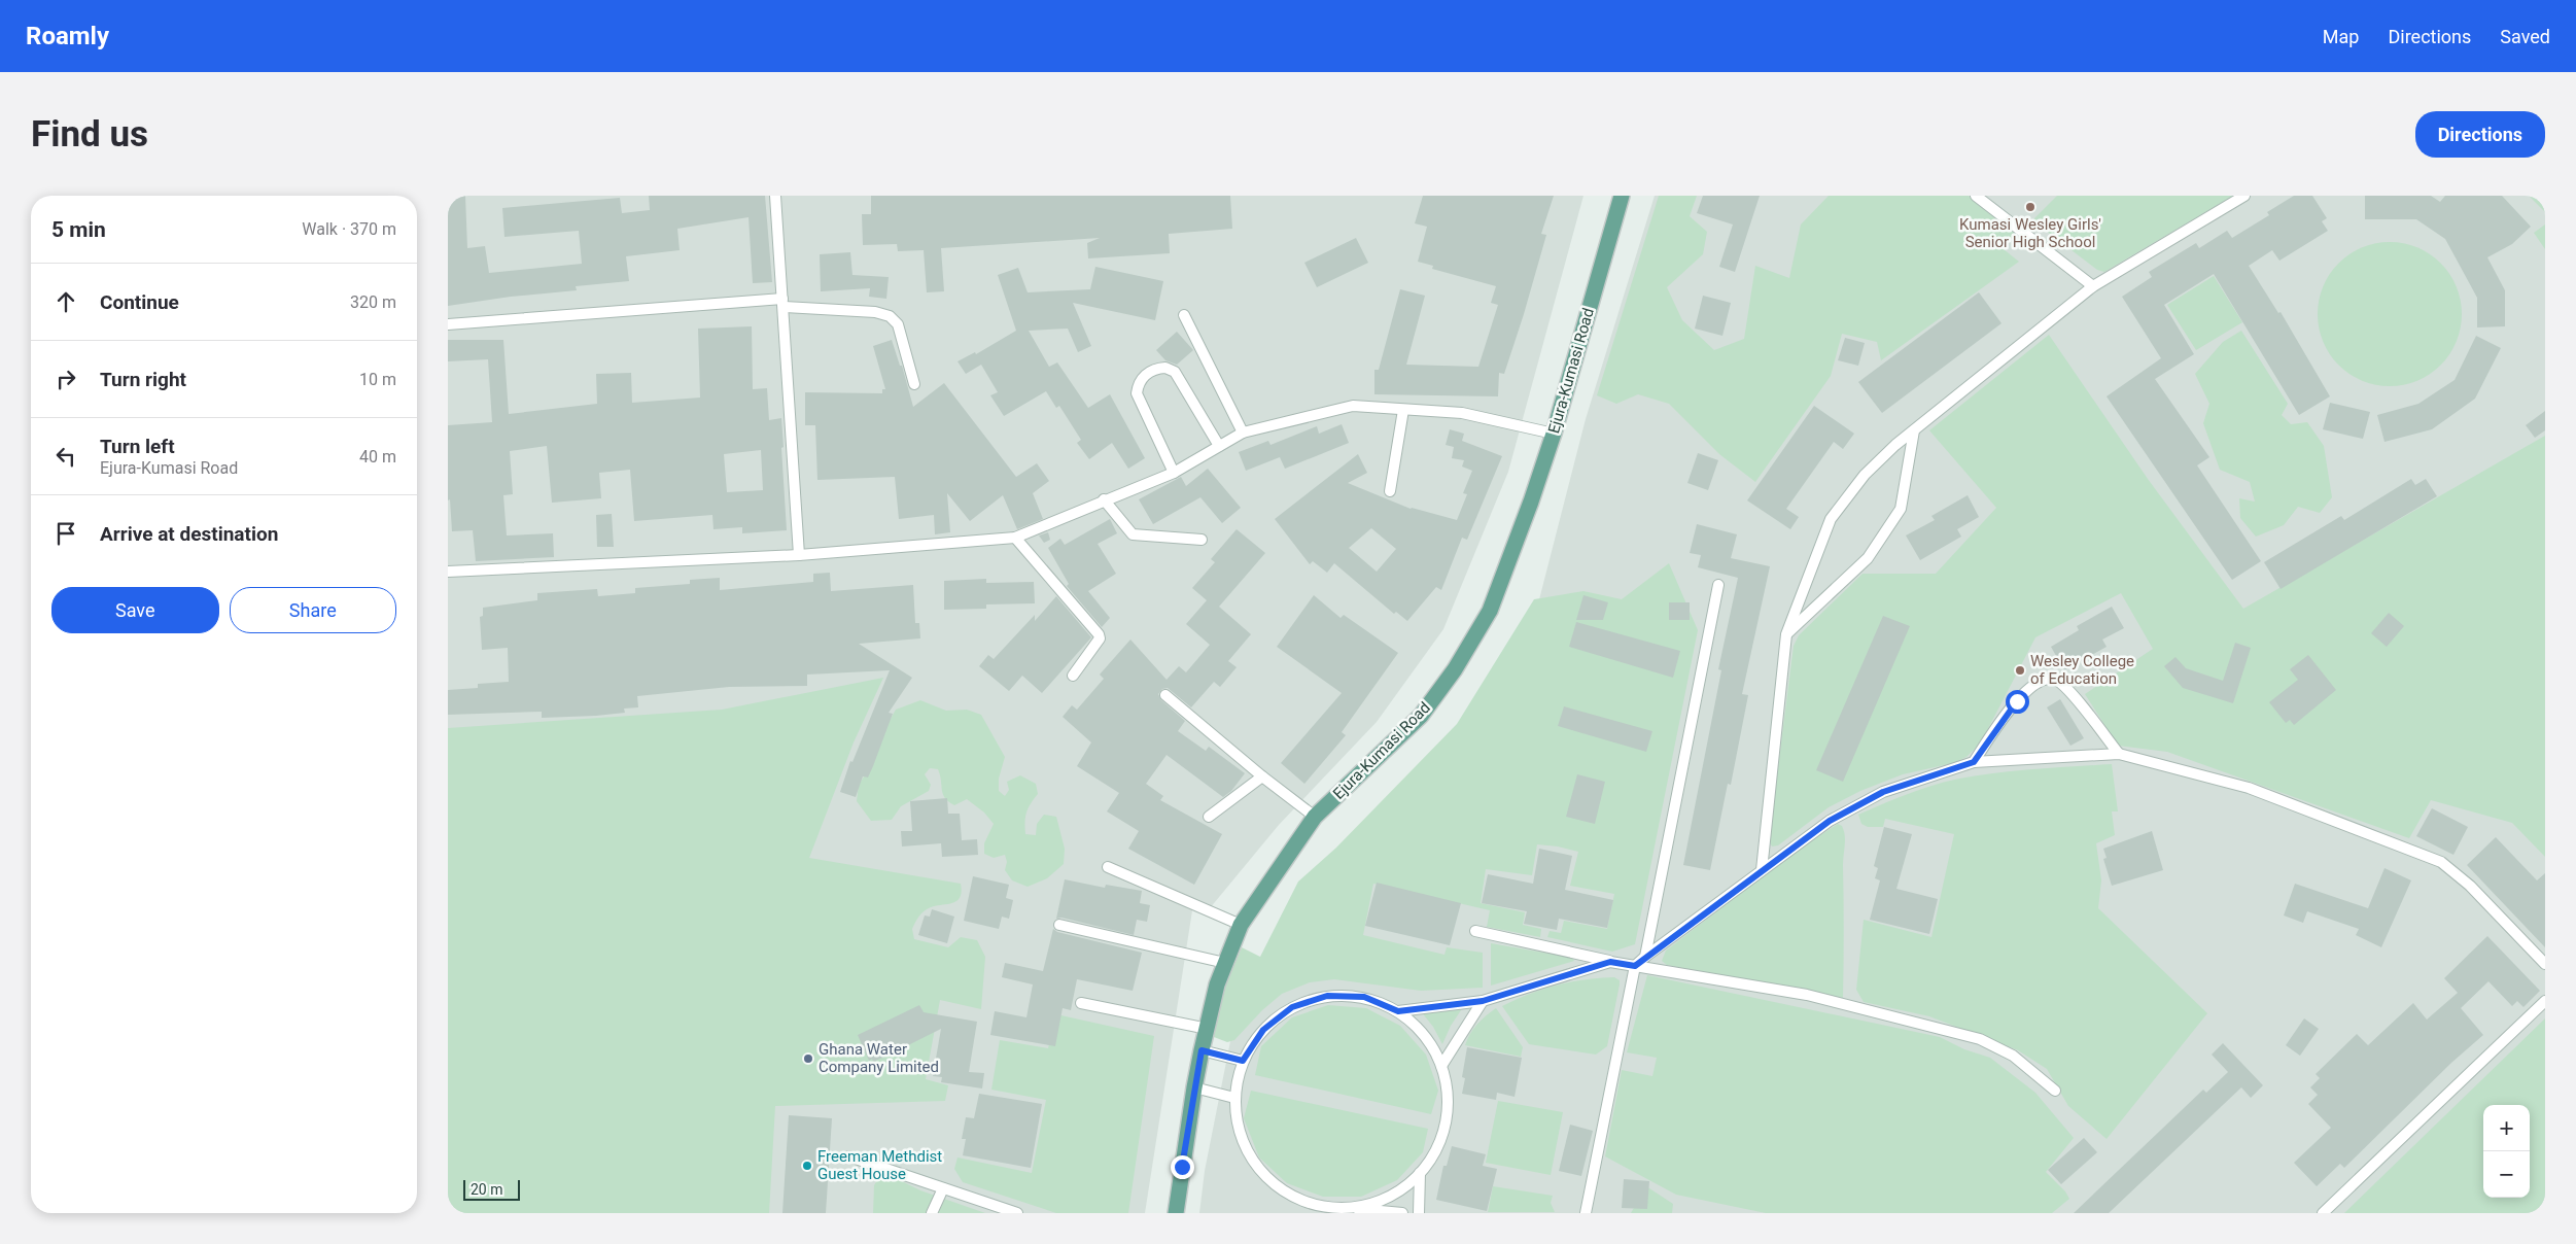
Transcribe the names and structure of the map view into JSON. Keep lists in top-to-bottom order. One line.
{"streets":{"main road":["Ejura-Kumasi Road"]},"places":["Kumasi Wesley Girls' Senior High School","Wesley College of Education","Ghana Water Company Limited","Freeman Methdist Guest House"],"scale_bar":"20 m","page":{"header":"Roamly","nav":["Map","Directions","Saved"],"buttons":["Directions",["Save","Share"]],"title":"Find us","heading":["5 min","Walk · 370 m"],"list":[["Continue","320 m"],["Turn right","10 m"],["Turn left","Ejura-Kumasi Road","40 m"],"Arrive at destination"],"map_buttons":["+","−"],"scale":"20 m"}}
